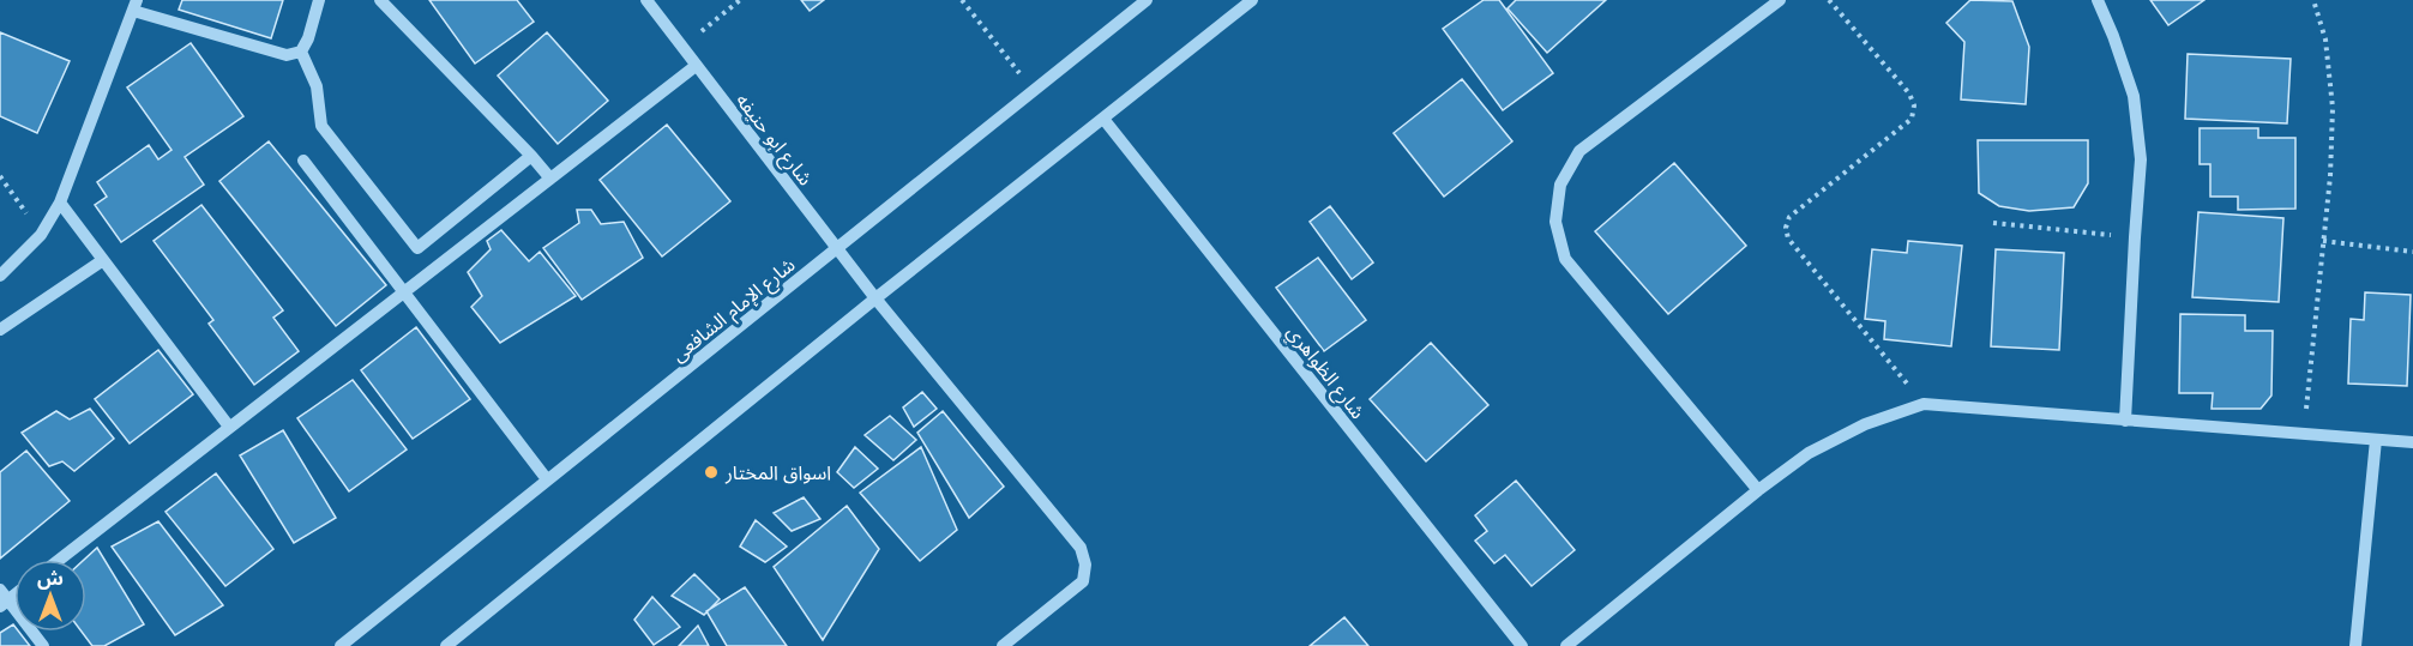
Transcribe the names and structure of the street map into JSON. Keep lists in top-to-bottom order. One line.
{"streets":{"street":["شارع ابو حنيفه","شارع الإمام الشافعى","شارع الظواهري"]},"crossings":[["شارع ابو حنيفه","شارع الإمام الشافعى"]],"places":["اسواق المختار"],"north":"top"}
